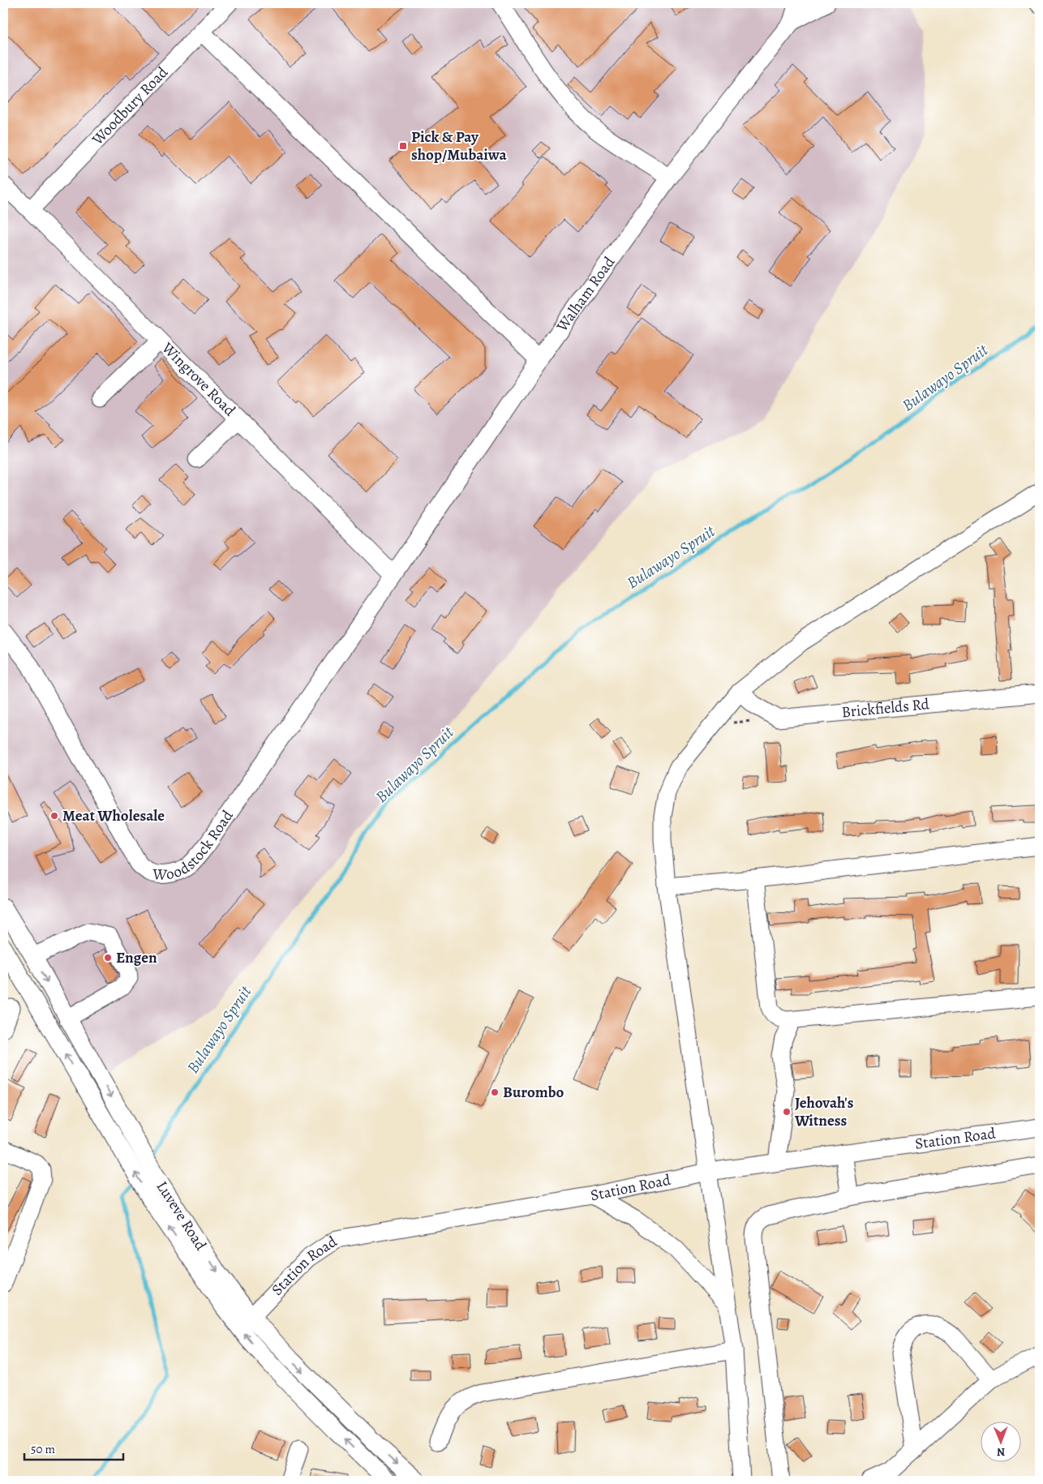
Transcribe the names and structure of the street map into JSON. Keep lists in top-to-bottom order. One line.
{"streets":{"street":["Woodbury Road","Walham Road","Wingrove Road","Brickfields Rd","Woodstock Road","Station Road","Luveve Road"]},"crossings":[["Woodbury Road","Wingrove Road"],["Walham Road","Wingrove Road"],["Walham Road","Woodstock Road"],["Wingrove Road","Woodstock Road"],["Station Road","Luveve Road"]],"water":["Bulawayo Spruit"],"places":{"transit":["Pick & Pay shop/Mubaiwa"],"other":["Meat Wholesale","Engen","Burombo","Jehovah's Witness"]},"scale_bar":"50 m","north":"bottom"}
